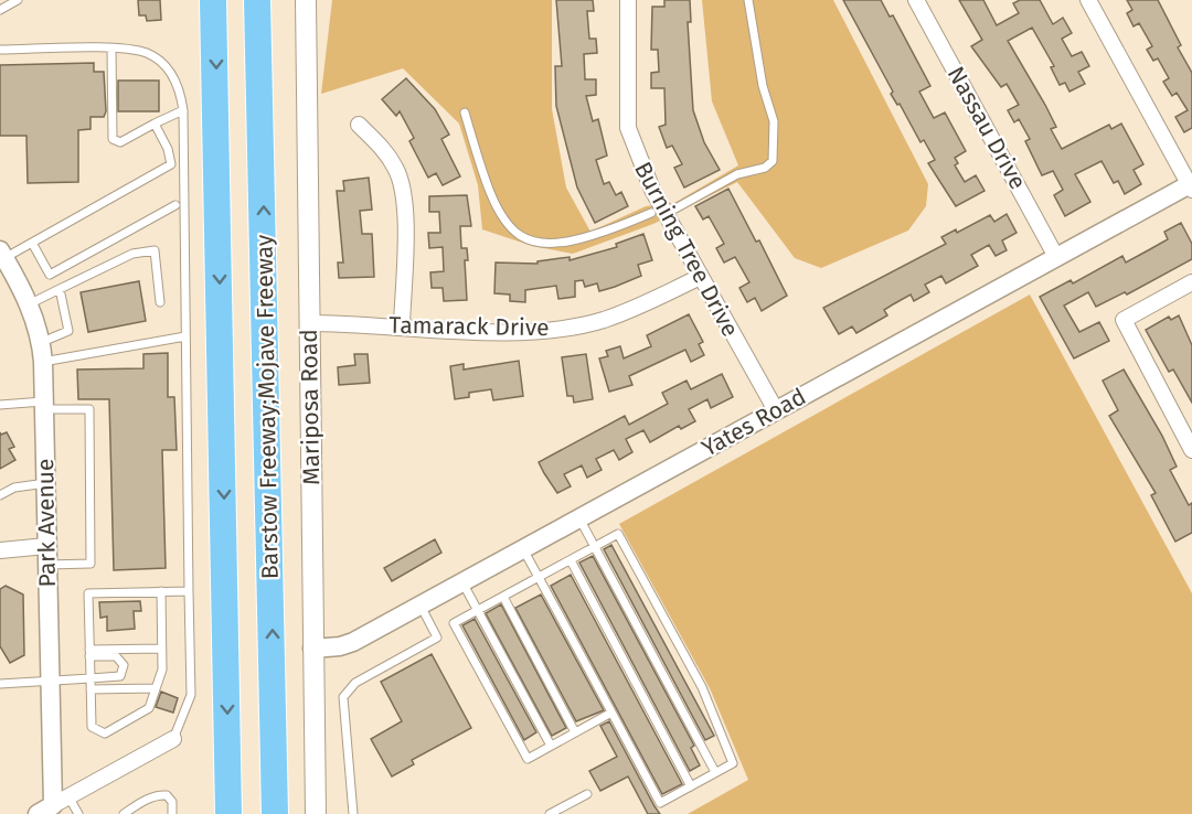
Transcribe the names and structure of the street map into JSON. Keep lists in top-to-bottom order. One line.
{"streets":{"highway":["Barstow Freeway;Mojave Freeway"],"main road":["Mariposa Road"],"street":["Nassau Drive","Burning Tree Drive","Tamarack Drive","Yates Road","Park Avenue"]},"crossings":[["Nassau Drive","Yates Road"],["Burning Tree Drive","Tamarack Drive"],["Burning Tree Drive","Yates Road"],["Tamarack Drive","Mariposa Road"],["Mariposa Road","Yates Road"]]}
